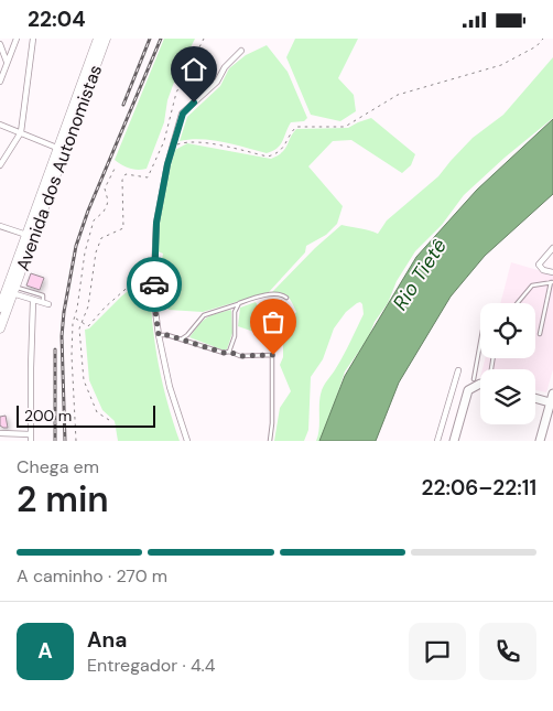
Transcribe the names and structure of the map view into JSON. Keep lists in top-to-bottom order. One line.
{"streets":{"main road":["Avenida dos Autonomistas"]},"water":["Rio Tietê"],"scale_bar":"200 m","page":{"status":"22:04","scale":"200 m","heading":["2 min","Chega em","22:06–22:11"],"panel":["Ana","Entregador · 4.4"],"bar":"A caminho · 270 m","round":"A"}}
